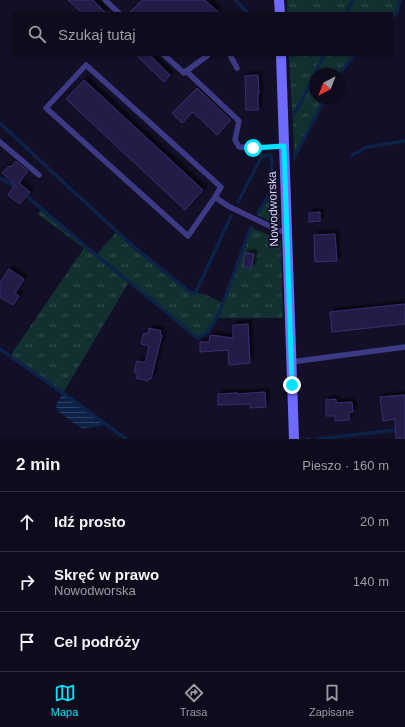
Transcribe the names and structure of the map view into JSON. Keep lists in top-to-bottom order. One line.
{"streets":{"street":["Nowodworska"]},"north":"bottom left","page":{"search":"Szukaj tutaj","heading":["2 min","Pieszo · 160 m"],"list":[["Idź prosto","20 m"],["Skręć w prawo","Nowodworska","140 m"],"Cel podróży"],"nav":["Mapa","Trasa","Zapisane"]}}
